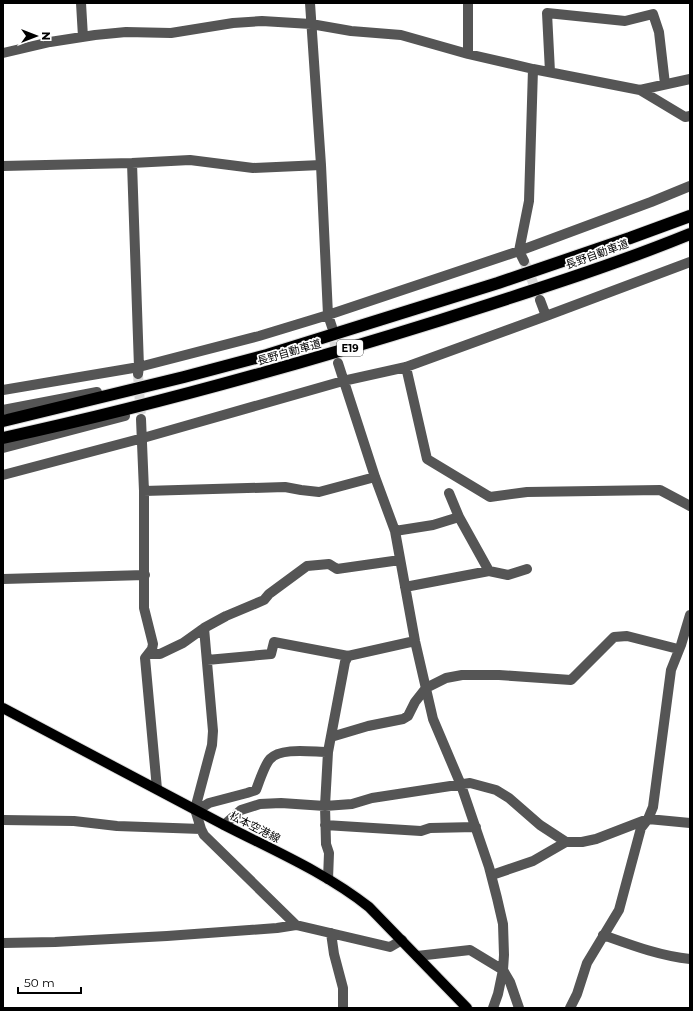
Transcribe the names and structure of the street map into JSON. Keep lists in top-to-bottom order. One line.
{"streets":{"highway":["長野自動車道","E19"],"main road":["松本空港線"]},"scale_bar":"50 m","north":"right"}
